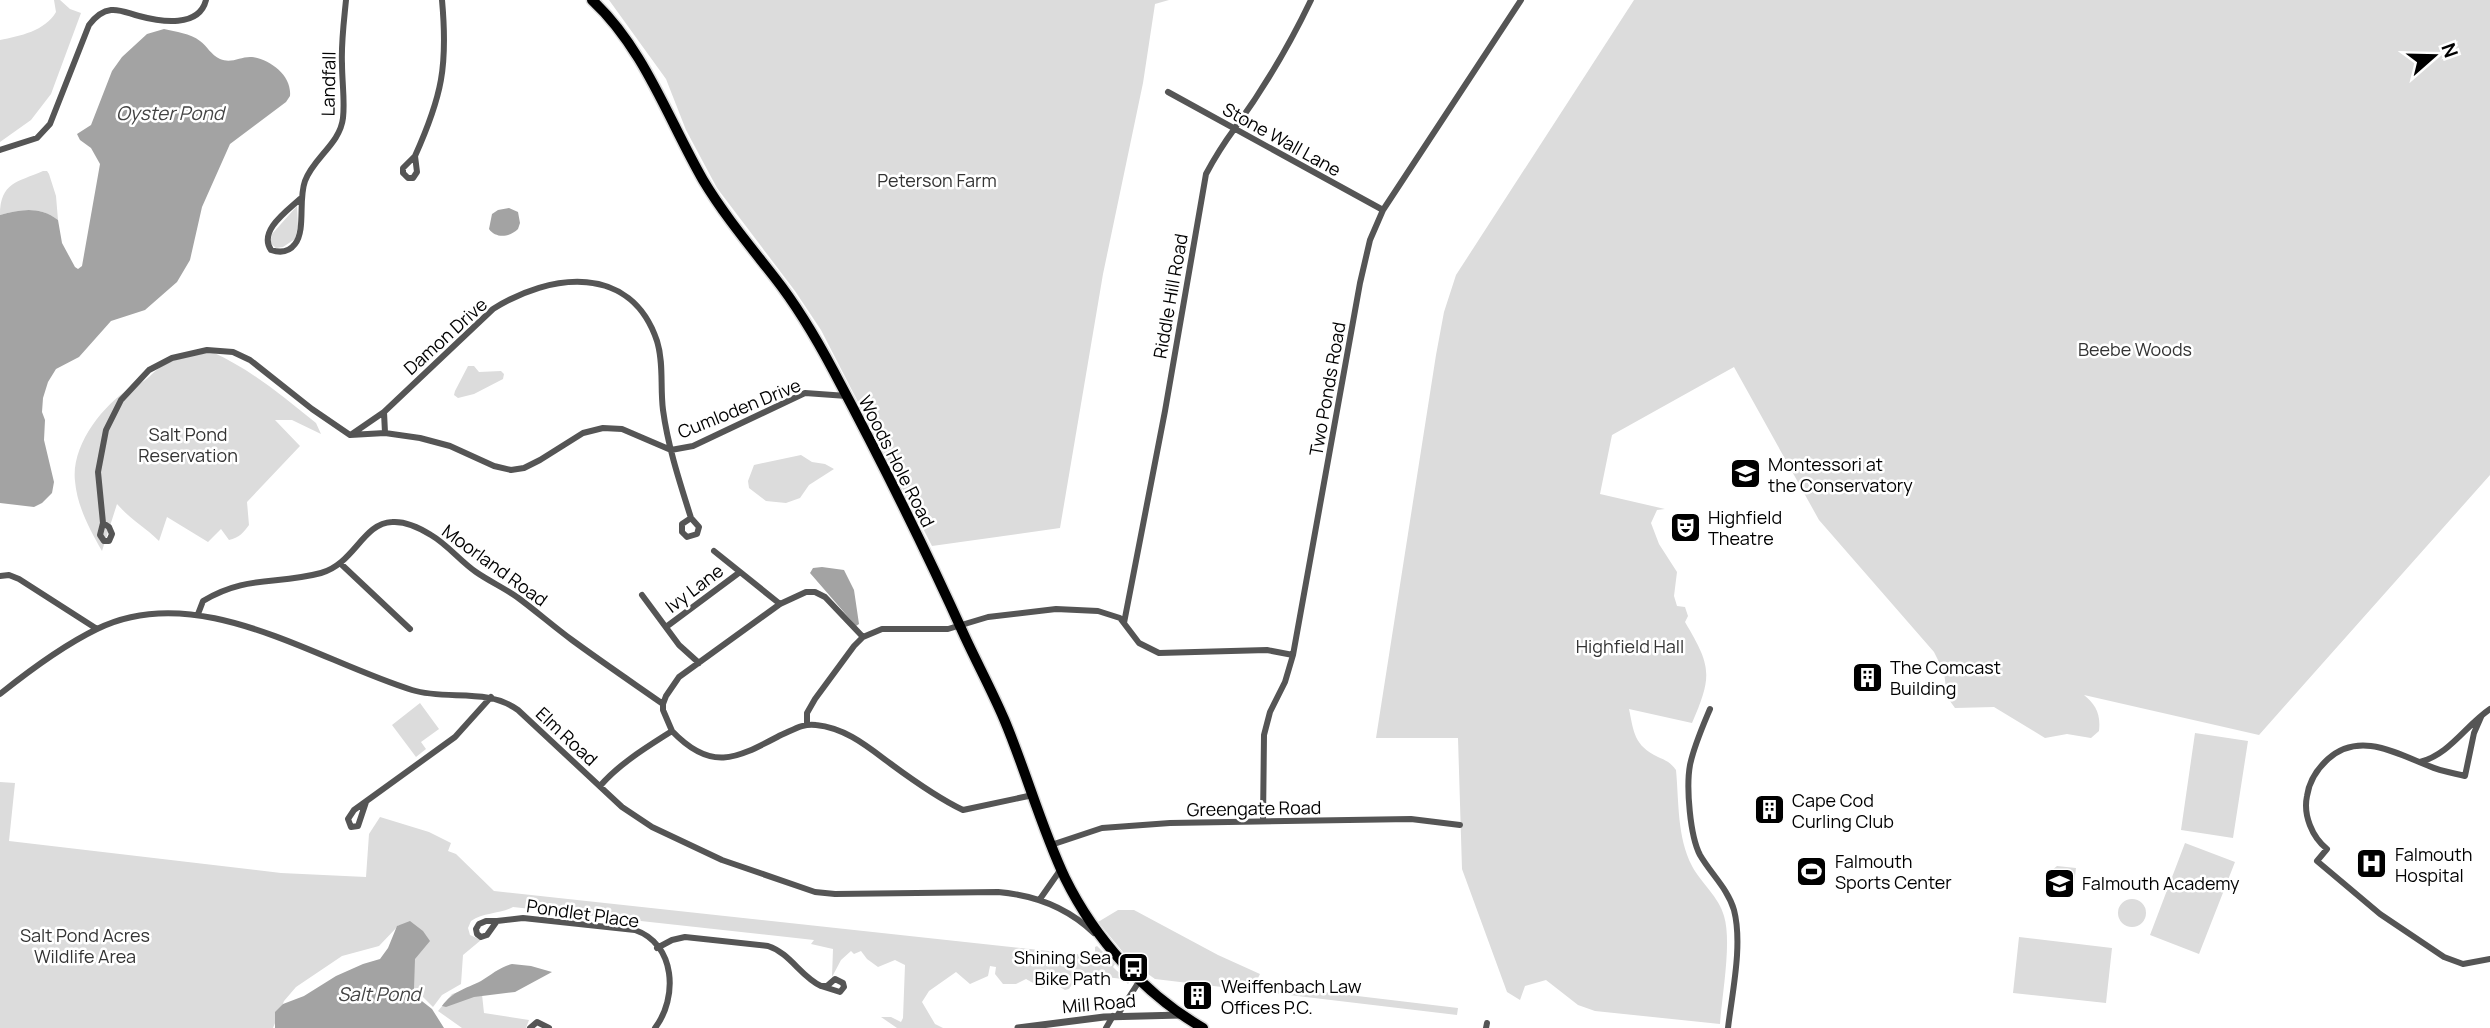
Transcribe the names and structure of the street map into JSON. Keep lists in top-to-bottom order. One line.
{"streets":{"highway":["Woods Hole Road"],"street":["Landfall","Stone Wall Lane","Riddle Hill Road","Damon Drive","Two Ponds Road","Cumloden Drive","Moorland Road","Ivy Lane","Elm Road","Greengate Road","Pondlet Place","Mill Road"]},"crossings":[["Stone Wall Lane","Riddle Hill Road"],["Stone Wall Lane","Two Ponds Road"],["Damon Drive","Cumloden Drive"],["Two Ponds Road","Greengate Road"],["Cumloden Drive","Woods Hole Road"],["Woods Hole Road","Elm Road"],["Woods Hole Road","Greengate Road"],["Woods Hole Road","Mill Road"]],"water":["Oyster Pond","Salt Pond"],"parks":["Peterson Farm","Beebe Woods","Salt Pond Reservation","Highfield Hall","Salt Pond Acres Wildlife Area"],"places":{"school or university":["Montessori at the Conservatory","Falmouth Academy"],"theatre":["Highfield Theatre"],"building":["The Comcast Building","Cape Cod Curling Club","Weiffenbach Law Offices P.C."],"hospital":["Falmouth Hospital"],"sports":["Falmouth Sports Center"],"bus stop":["Shining Sea Bike Path"]},"north":"right"}
